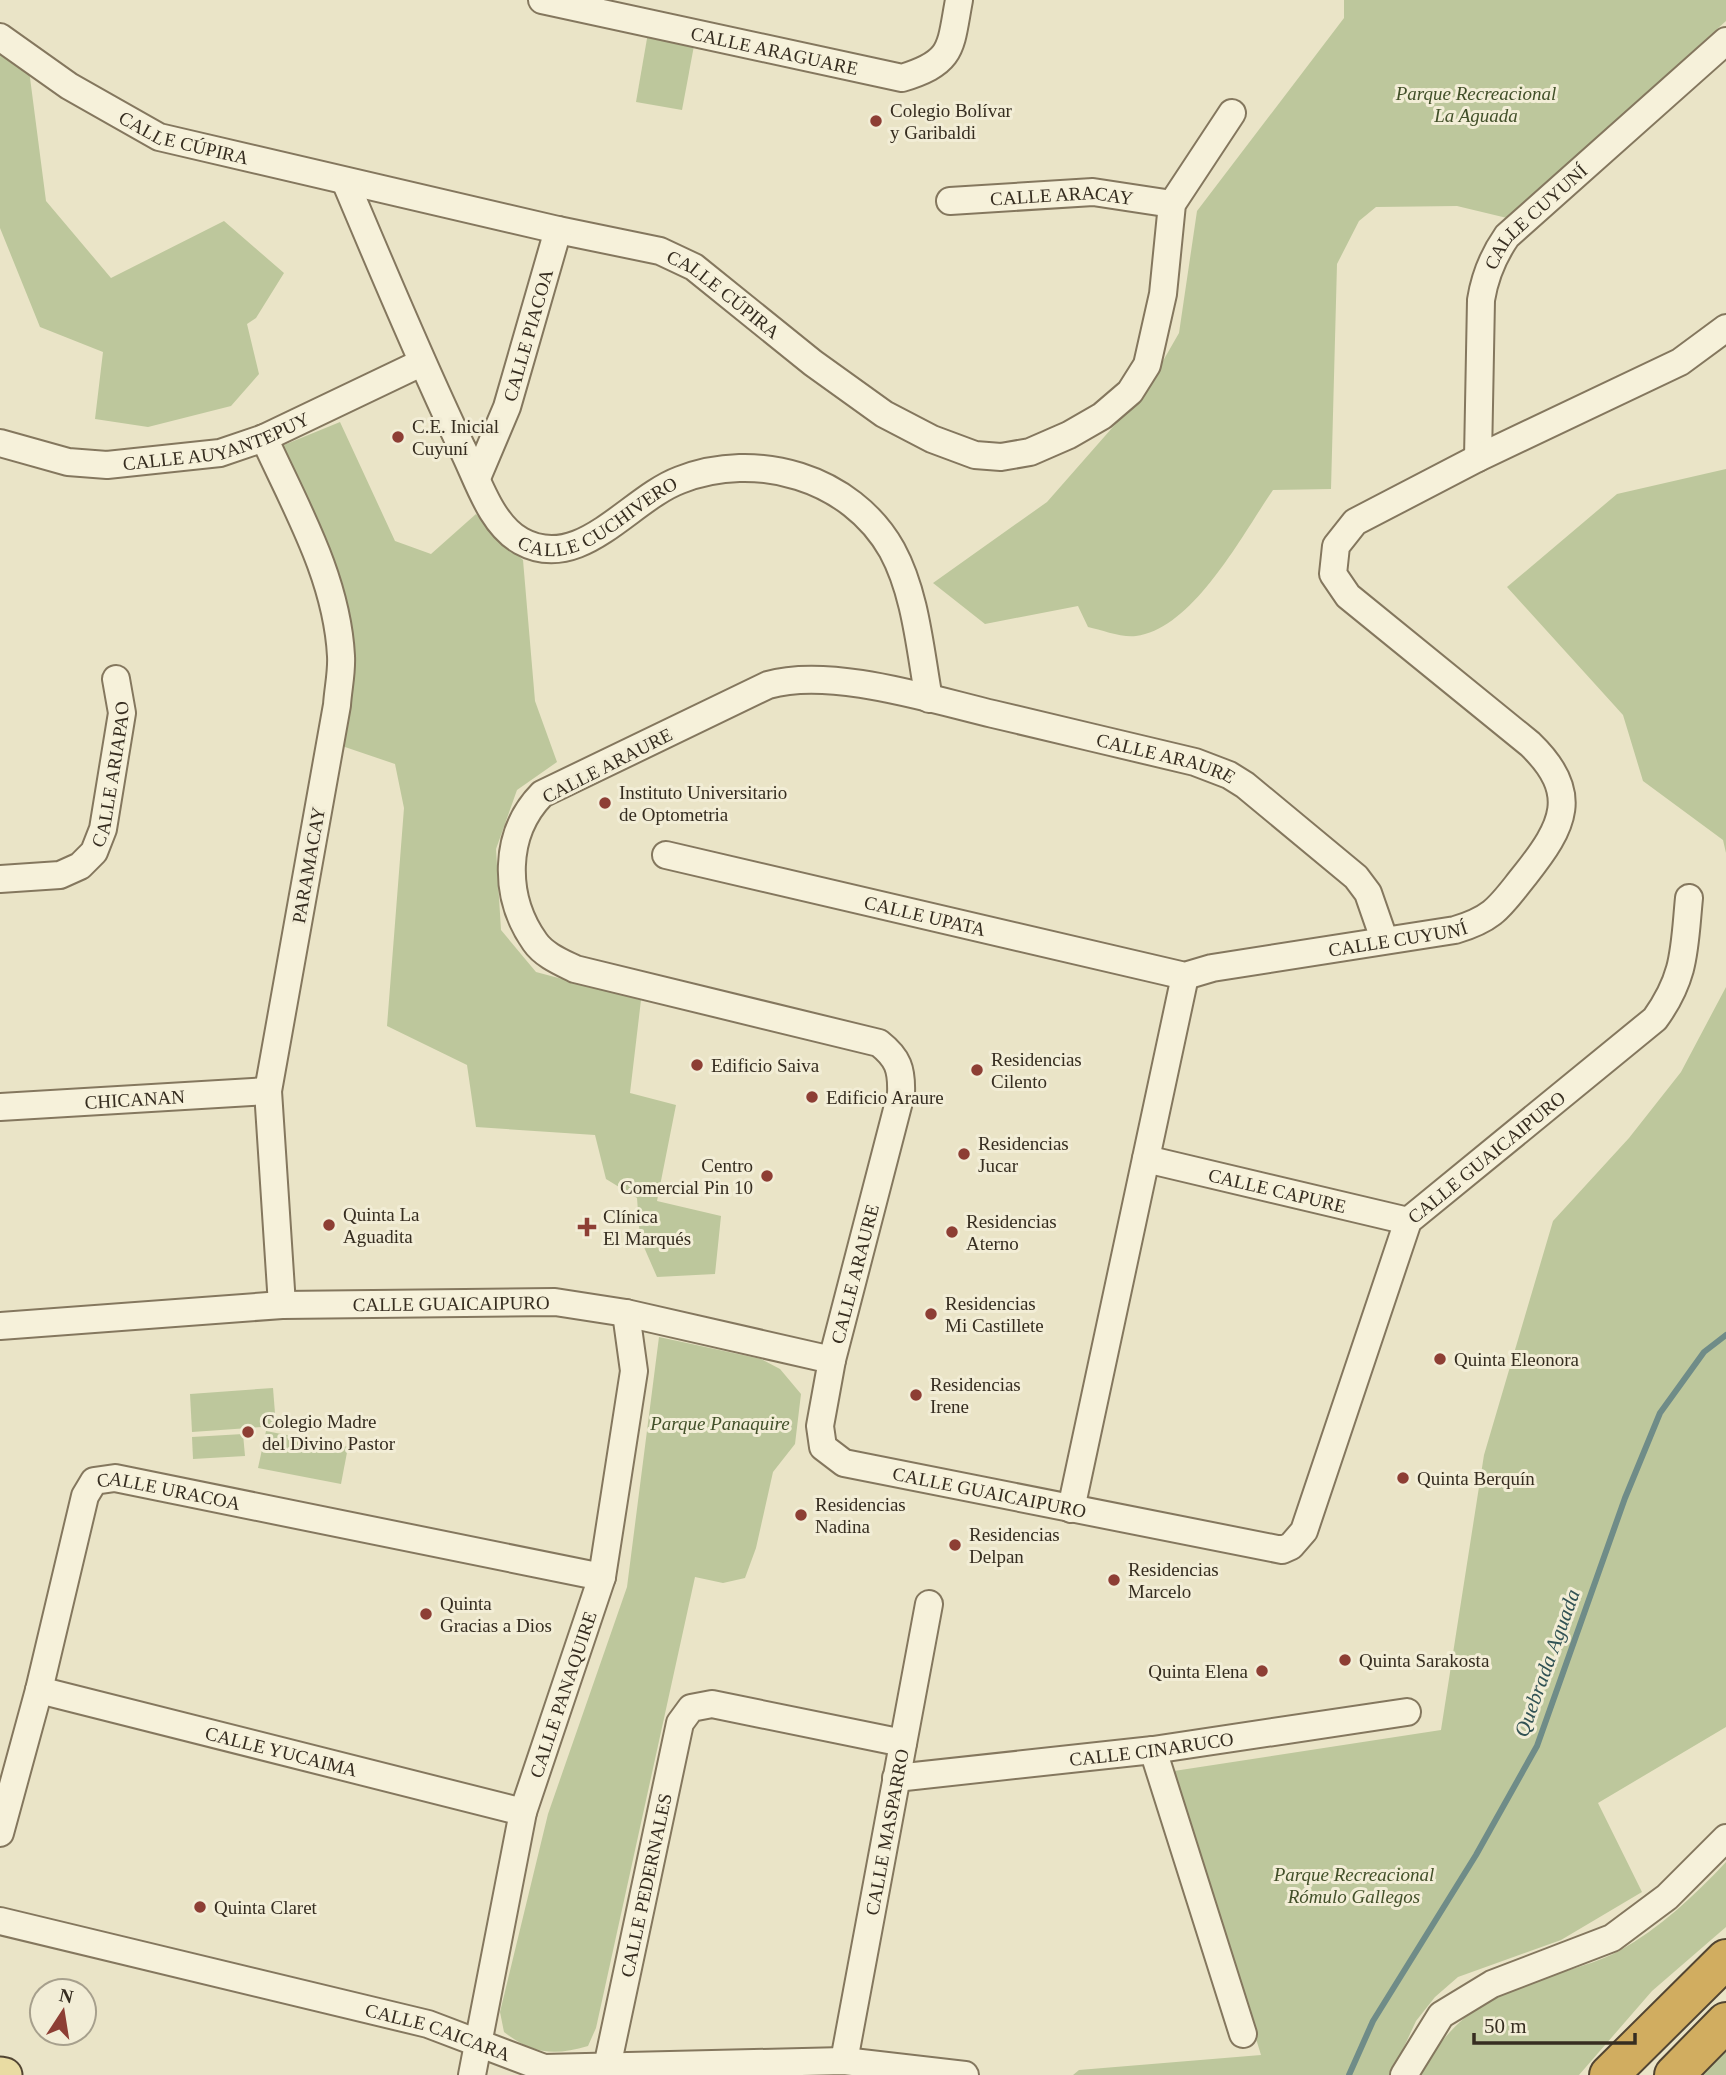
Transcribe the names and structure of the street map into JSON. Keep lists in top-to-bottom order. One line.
{"streets":{"street":["CALLE ARAGUARE","CALLE CÚPIRA","CALLE ARACAY","CALLE CUYUNÍ","CALLE PIACOA","CALLE AUYANTEPUY","CALLE CUCHIVERO","CALLE ARAURE","CALLE ARIAPAO","PARAMACAY","CALLE UPATA","CHICANAN","CALLE GUAICAIPURO","CALLE CAPURE","CALLE URACOA","CALLE PANAQUIRE","CALLE CINARUCO","CALLE YUCAIMA","CALLE MASPARRO","CALLE PEDERNALES","CALLE CAICARA"]},"crossings":[["CALLE CÚPIRA","CALLE ARACAY"],["CALLE CÚPIRA","CALLE PIACOA"],["CALLE CÚPIRA","CALLE CUCHIVERO"],["CALLE CUYUNÍ","CALLE ARAURE"],["CALLE CUYUNÍ","CALLE UPATA"],["CALLE PIACOA","CALLE CUCHIVERO"],["CALLE AUYANTEPUY","CALLE CUCHIVERO"],["CALLE AUYANTEPUY","PARAMACAY"],["CALLE CUCHIVERO","CALLE ARAURE"],["CALLE ARAURE","CALLE GUAICAIPURO"],["PARAMACAY","CHICANAN"],["PARAMACAY","CALLE GUAICAIPURO"],["CALLE GUAICAIPURO","CALLE CAPURE"],["CALLE GUAICAIPURO","CALLE PANAQUIRE"],["CALLE URACOA","CALLE PANAQUIRE"],["CALLE URACOA","CALLE YUCAIMA"],["CALLE PANAQUIRE","CALLE YUCAIMA"],["CALLE PANAQUIRE","CALLE CAICARA"],["CALLE CINARUCO","CALLE MASPARRO"],["CALLE MASPARRO","CALLE PEDERNALES"],["CALLE MASPARRO","CALLE CAICARA"],["CALLE PEDERNALES","CALLE CAICARA"]],"water":["Quebrada Aguada"],"parks":["Parque Recreacional La Aguada","Parque Panaquire","Parque Recreacional Rómulo Gallegos"],"places":{"other":["Colegio Bolívar y Garibaldi","C.E. Inicial Cuyuní","Instituto Universitario de Optometria","Edificio Saiva","Residencias Cilento","Edificio Araure","Residencias Jucar","Centro Comercial Pin 10","Quinta La Aguadita","Residencias Aterno","Residencias Mi Castillete","Quinta Eleonora","Residencias Irene","Colegio Madre del Divino Pastor","Quinta Berquín","Residencias Nadina","Residencias Delpan","Residencias Marcelo","Quinta Gracias a Dios","Quinta Sarakosta","Quinta Elena","Quinta Claret"],"health":["Clínica El Marqués"]},"scale_bar":"50 m","north":"top"}
